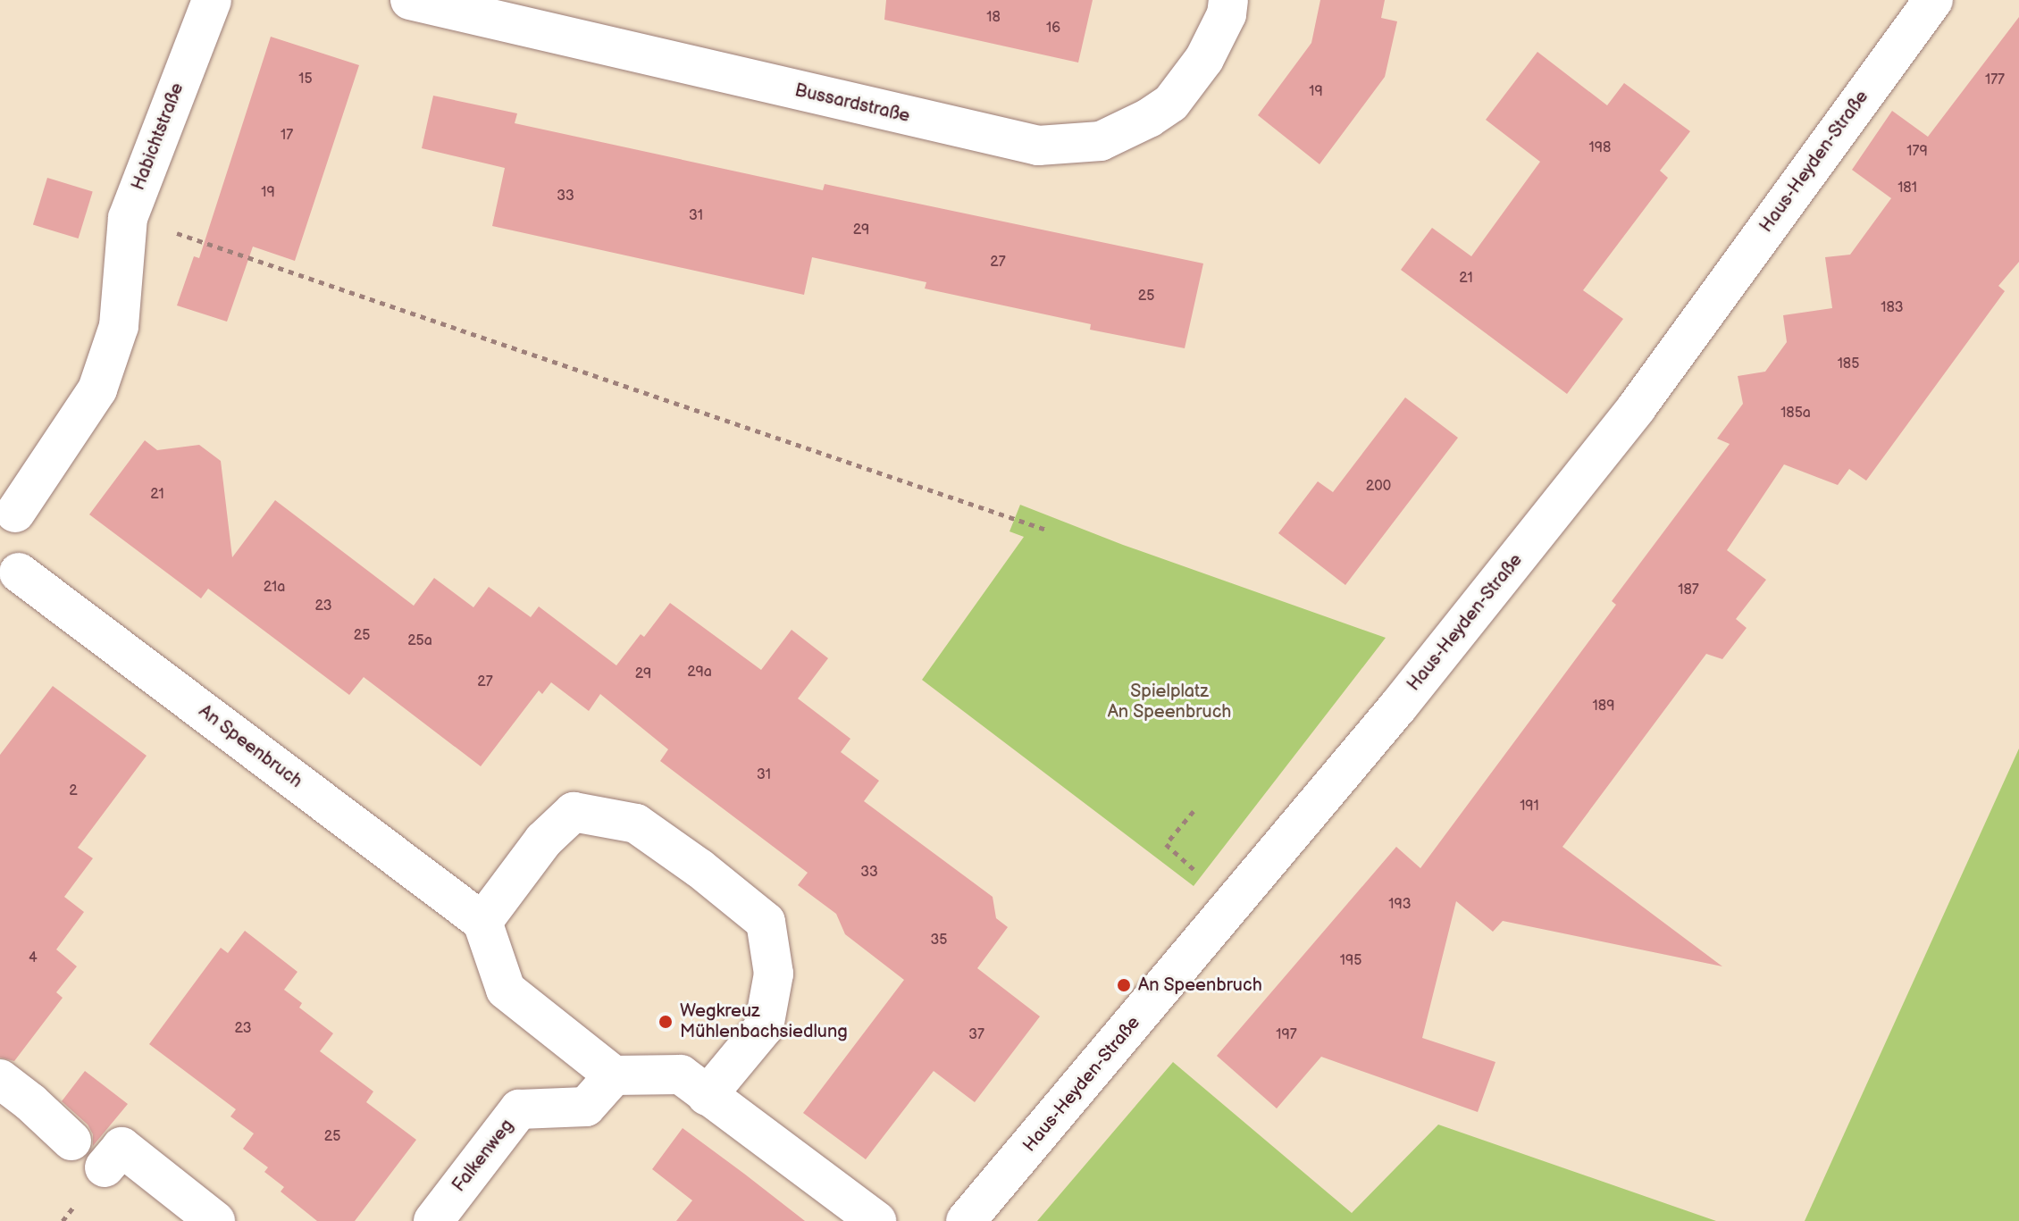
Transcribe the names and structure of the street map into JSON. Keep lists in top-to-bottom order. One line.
{"streets":{"street":["Bussardstraße","Habichtstraße","Haus-Heyden-Straße","An Speenbruch","Falkenweg"]},"parks":["Spielplatz An Speenbruch"],"places":["An Speenbruch","Wegkreuz Mühlenbachsiedlung"],"house_numbers":["18","16","15","177","19","17","198","179","181","19","33","31","29","27","21","25","183","185","185a","200","21","21a","187","23","25","25a","29a","29","27","189","31","2","191","33","193","35","4","195","23","37","197","25"]}
